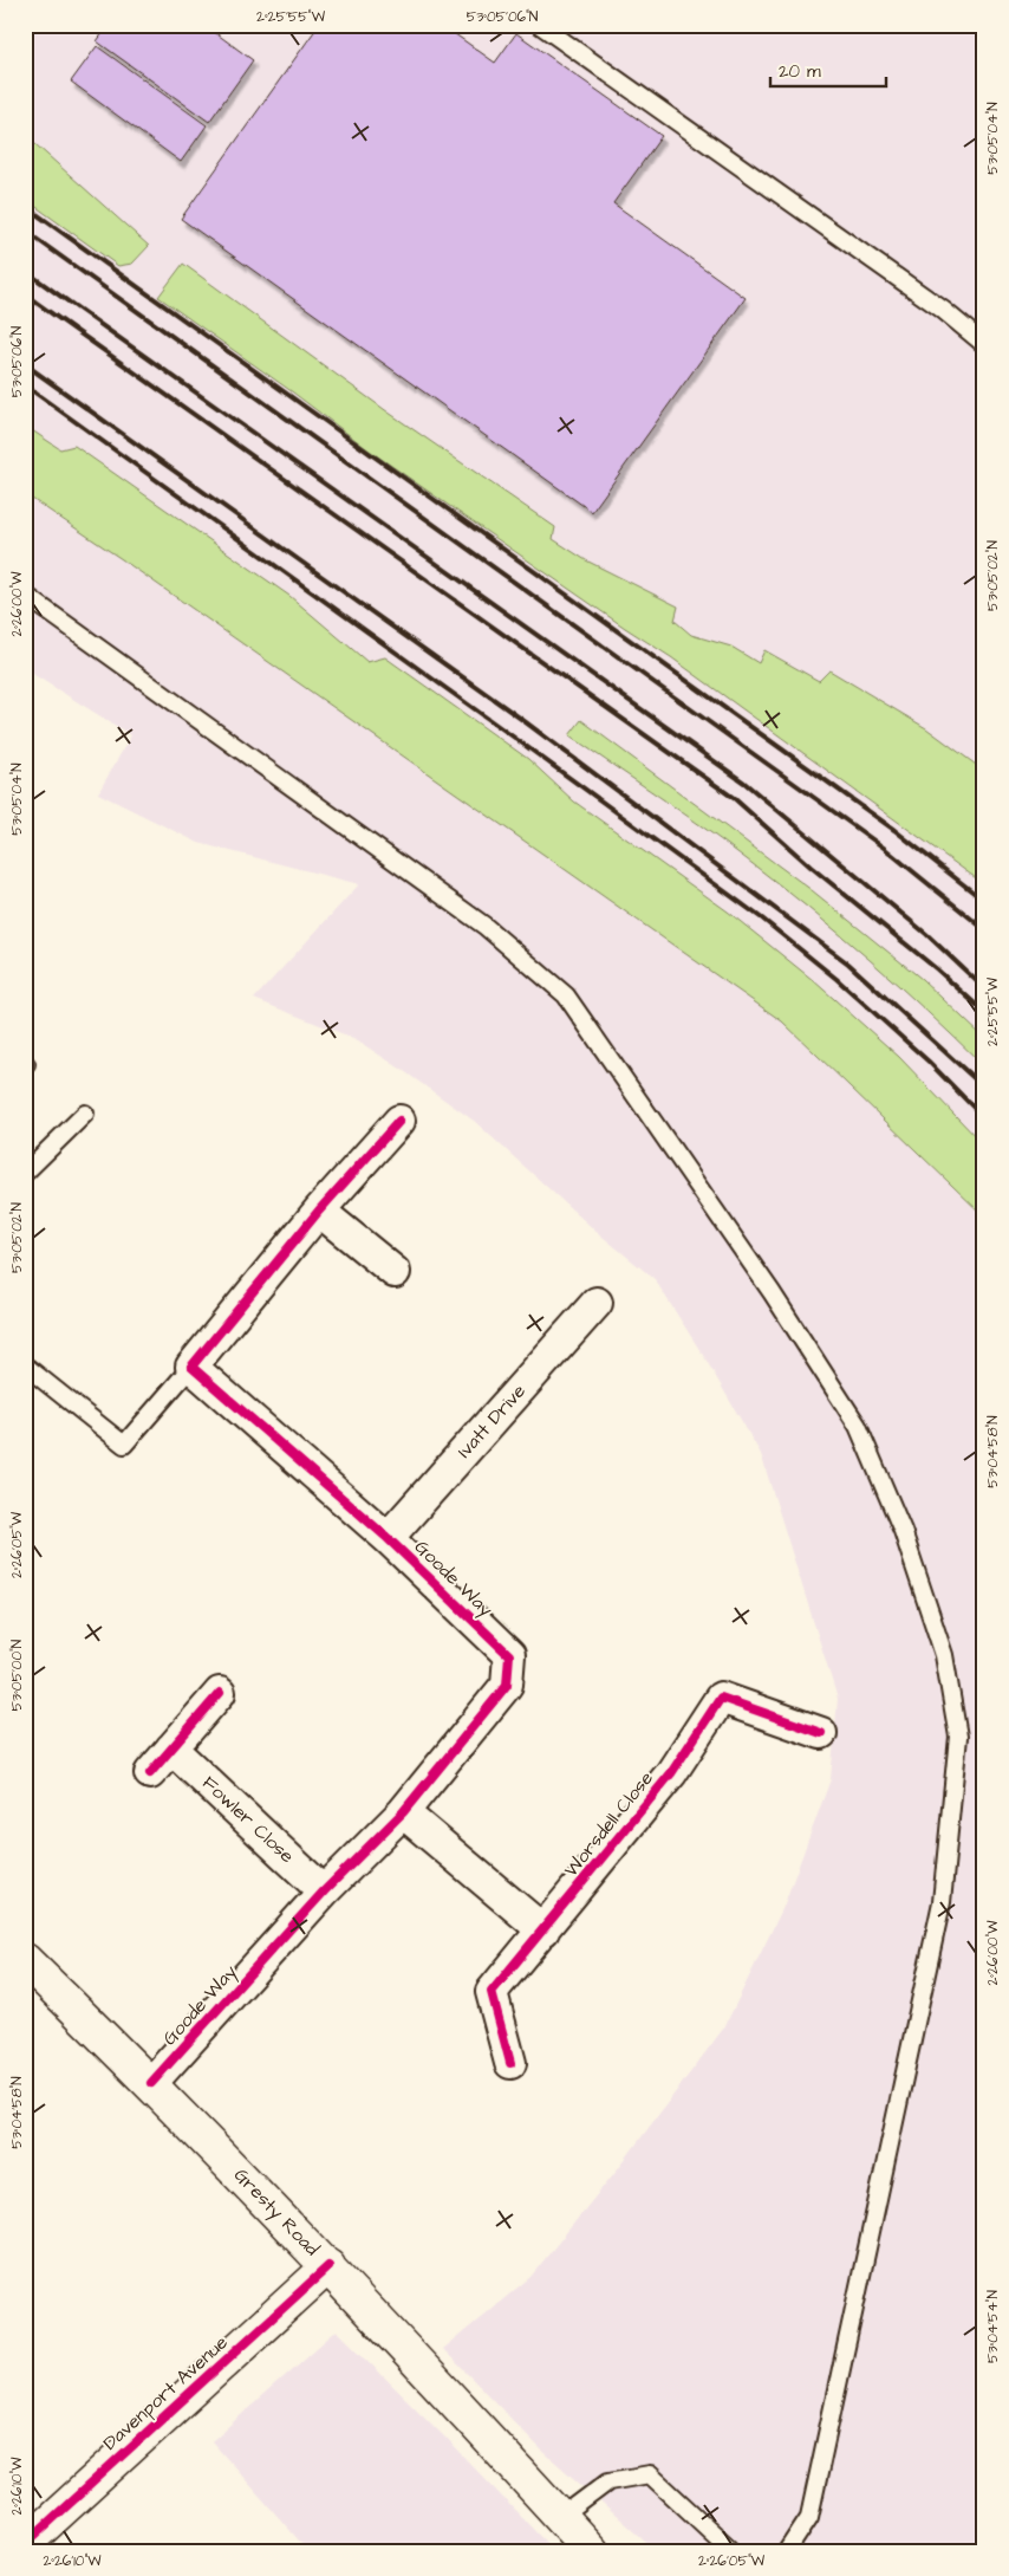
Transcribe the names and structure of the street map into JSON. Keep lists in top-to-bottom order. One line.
{"streets":{"main road":["Gresty Road","Davenport Avenue"],"street":["Ivatt Drive","Goode Way","Fowler Close","Worsdell Close"]},"crossings":[["Ivatt Drive","Goode Way"],["Goode Way","Fowler Close"],["Goode Way","Gresty Road"],["Gresty Road","Davenport Avenue"]],"scale_bar":"20 m","coordinates":["2°25'55\"W","53°05'06\"N","53°05'04\"N","53°05'02\"N","2°26'00\"W","53°04'58\"N","2°26'05\"W","53°05'00\"N","53°04'54\"N","2°26'10\"W"]}
